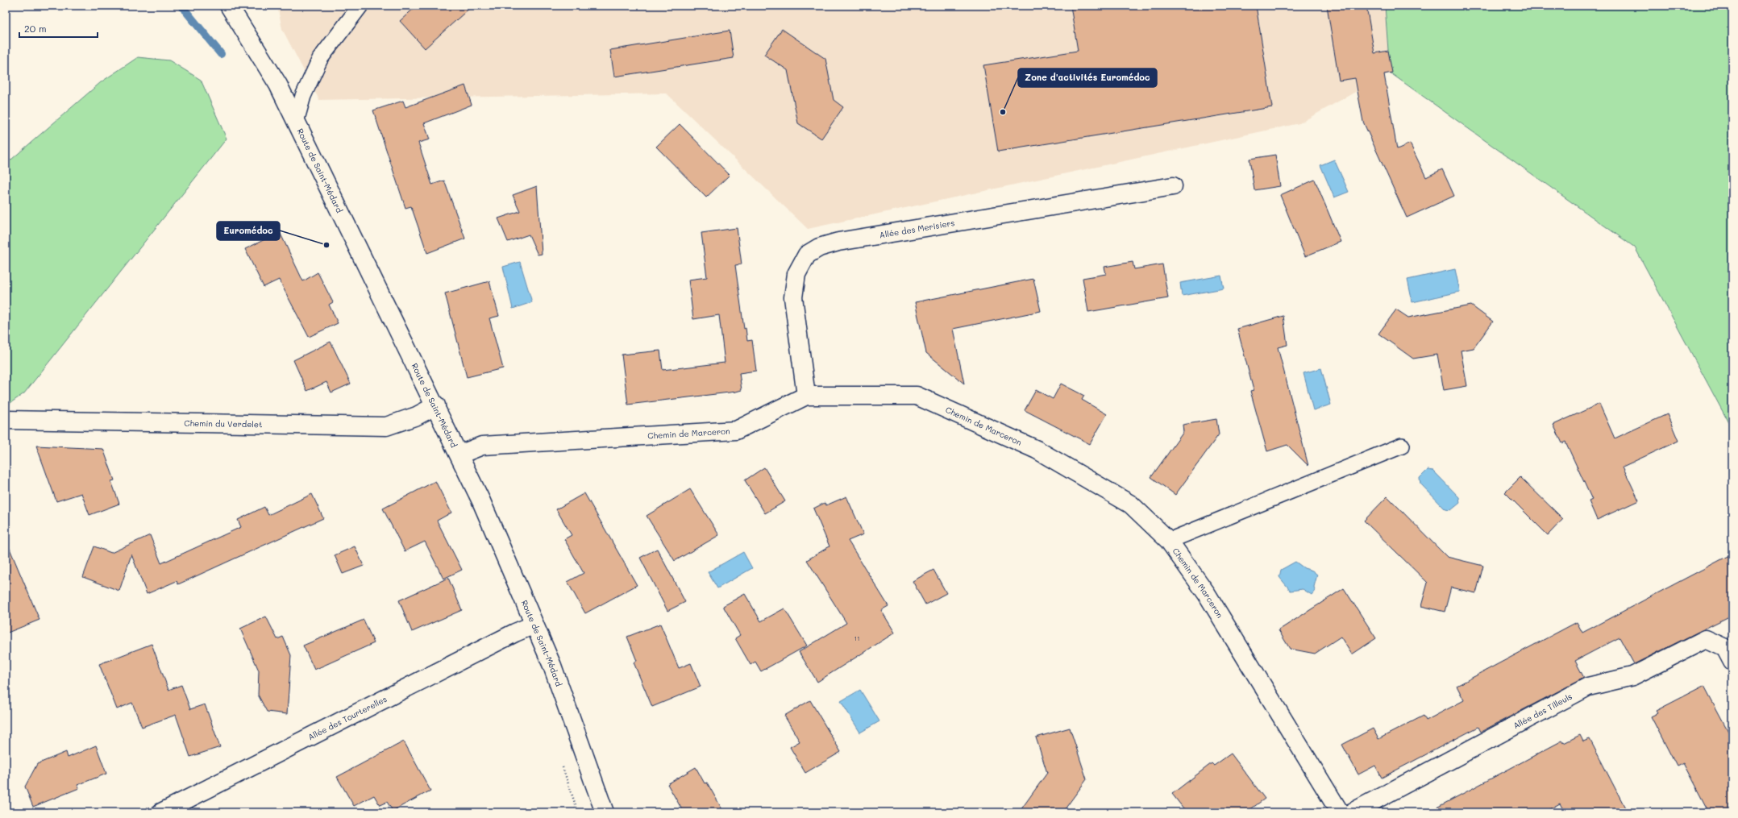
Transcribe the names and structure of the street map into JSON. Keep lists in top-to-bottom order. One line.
{"streets":{"street":["Route de Saint-Médard","Allée des Merisiers","Chemin du Verdelet","Chemin de Marceron","Allée des Tilleuls","Allée des Tourterelles"]},"crossings":[["Route de Saint-Médard","Chemin du Verdelet"],["Route de Saint-Médard","Chemin de Marceron"],["Route de Saint-Médard","Allée des Tourterelles"],["Allée des Merisiers","Chemin de Marceron"]],"places":["Zone d'activités Euromédoc","Euromédoc"],"house_numbers":["11"],"scale_bar":"20 m"}
